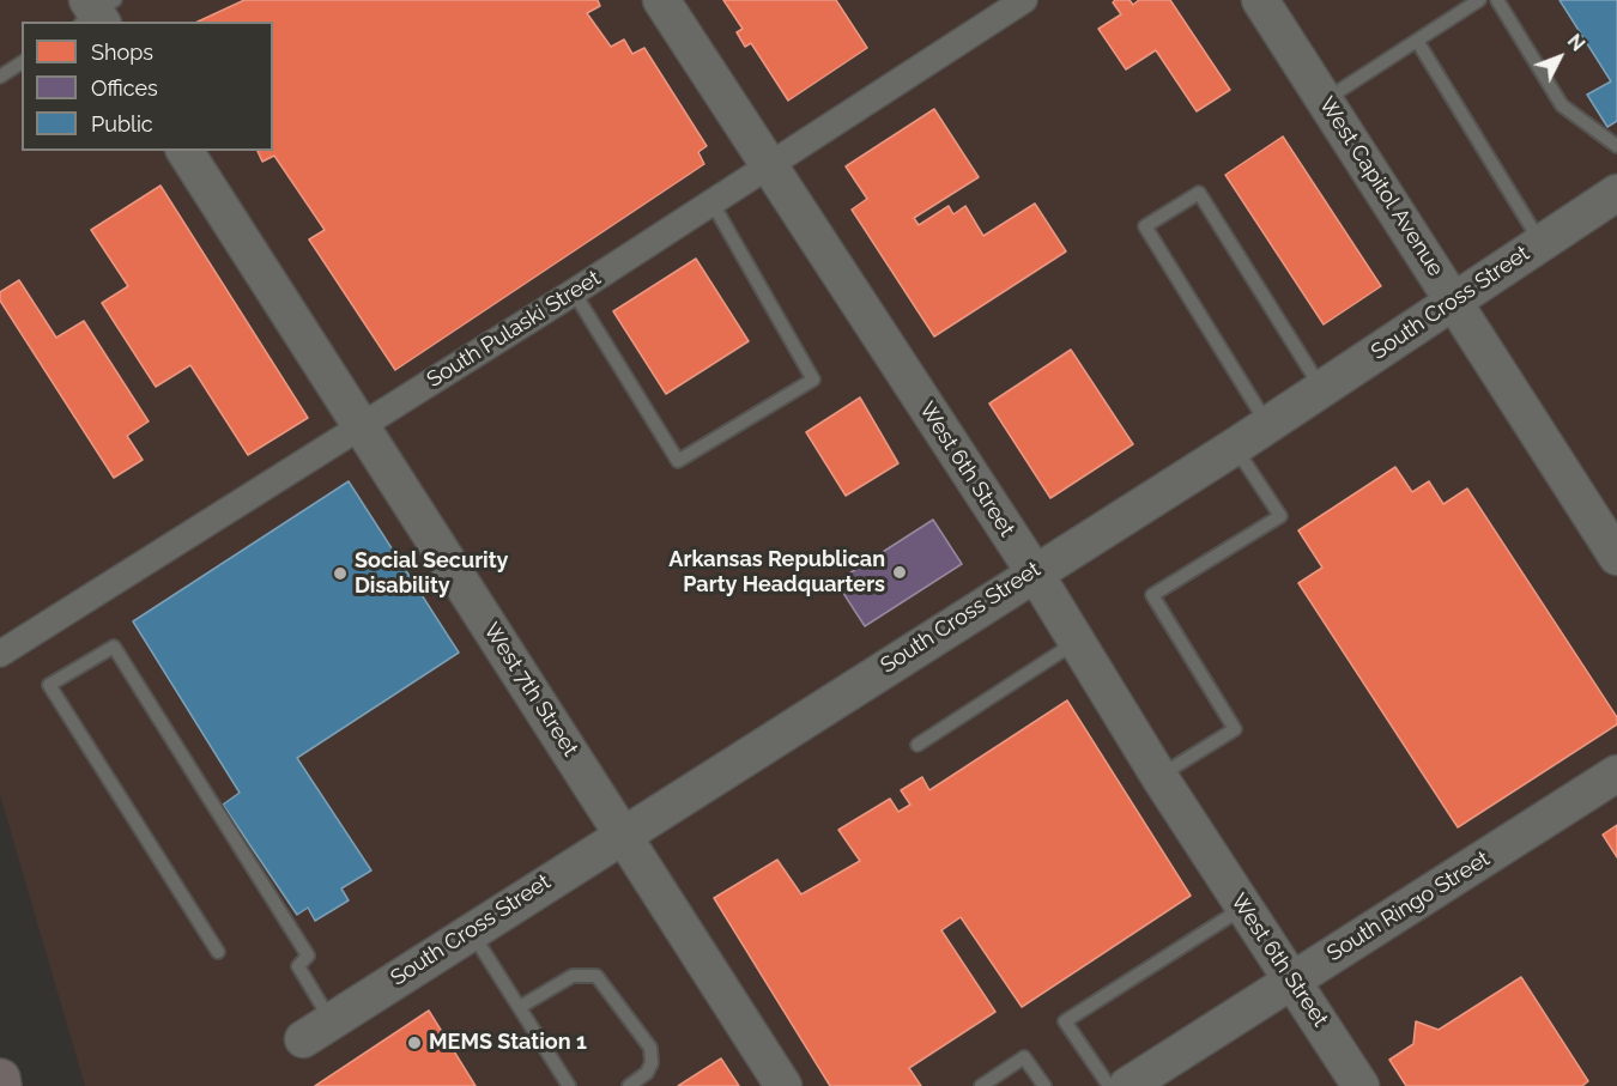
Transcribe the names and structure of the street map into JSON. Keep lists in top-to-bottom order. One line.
{"streets":{"street":["West Capitol Avenue","South Cross Street","South Pulaski Street","West 6th Street","West 7th Street","South Ringo Street"]},"crossings":[["West Capitol Avenue","South Cross Street"],["South Cross Street","West 6th Street"],["South Cross Street","West 7th Street"],["South Pulaski Street","West 6th Street"],["South Pulaski Street","West 7th Street"],["West 6th Street","South Ringo Street"]],"places":["Arkansas Republican Party Headquarters","Social Security Disability","MEMS Station 1"],"legend":["Shops","Offices","Public"],"north":"top right"}
